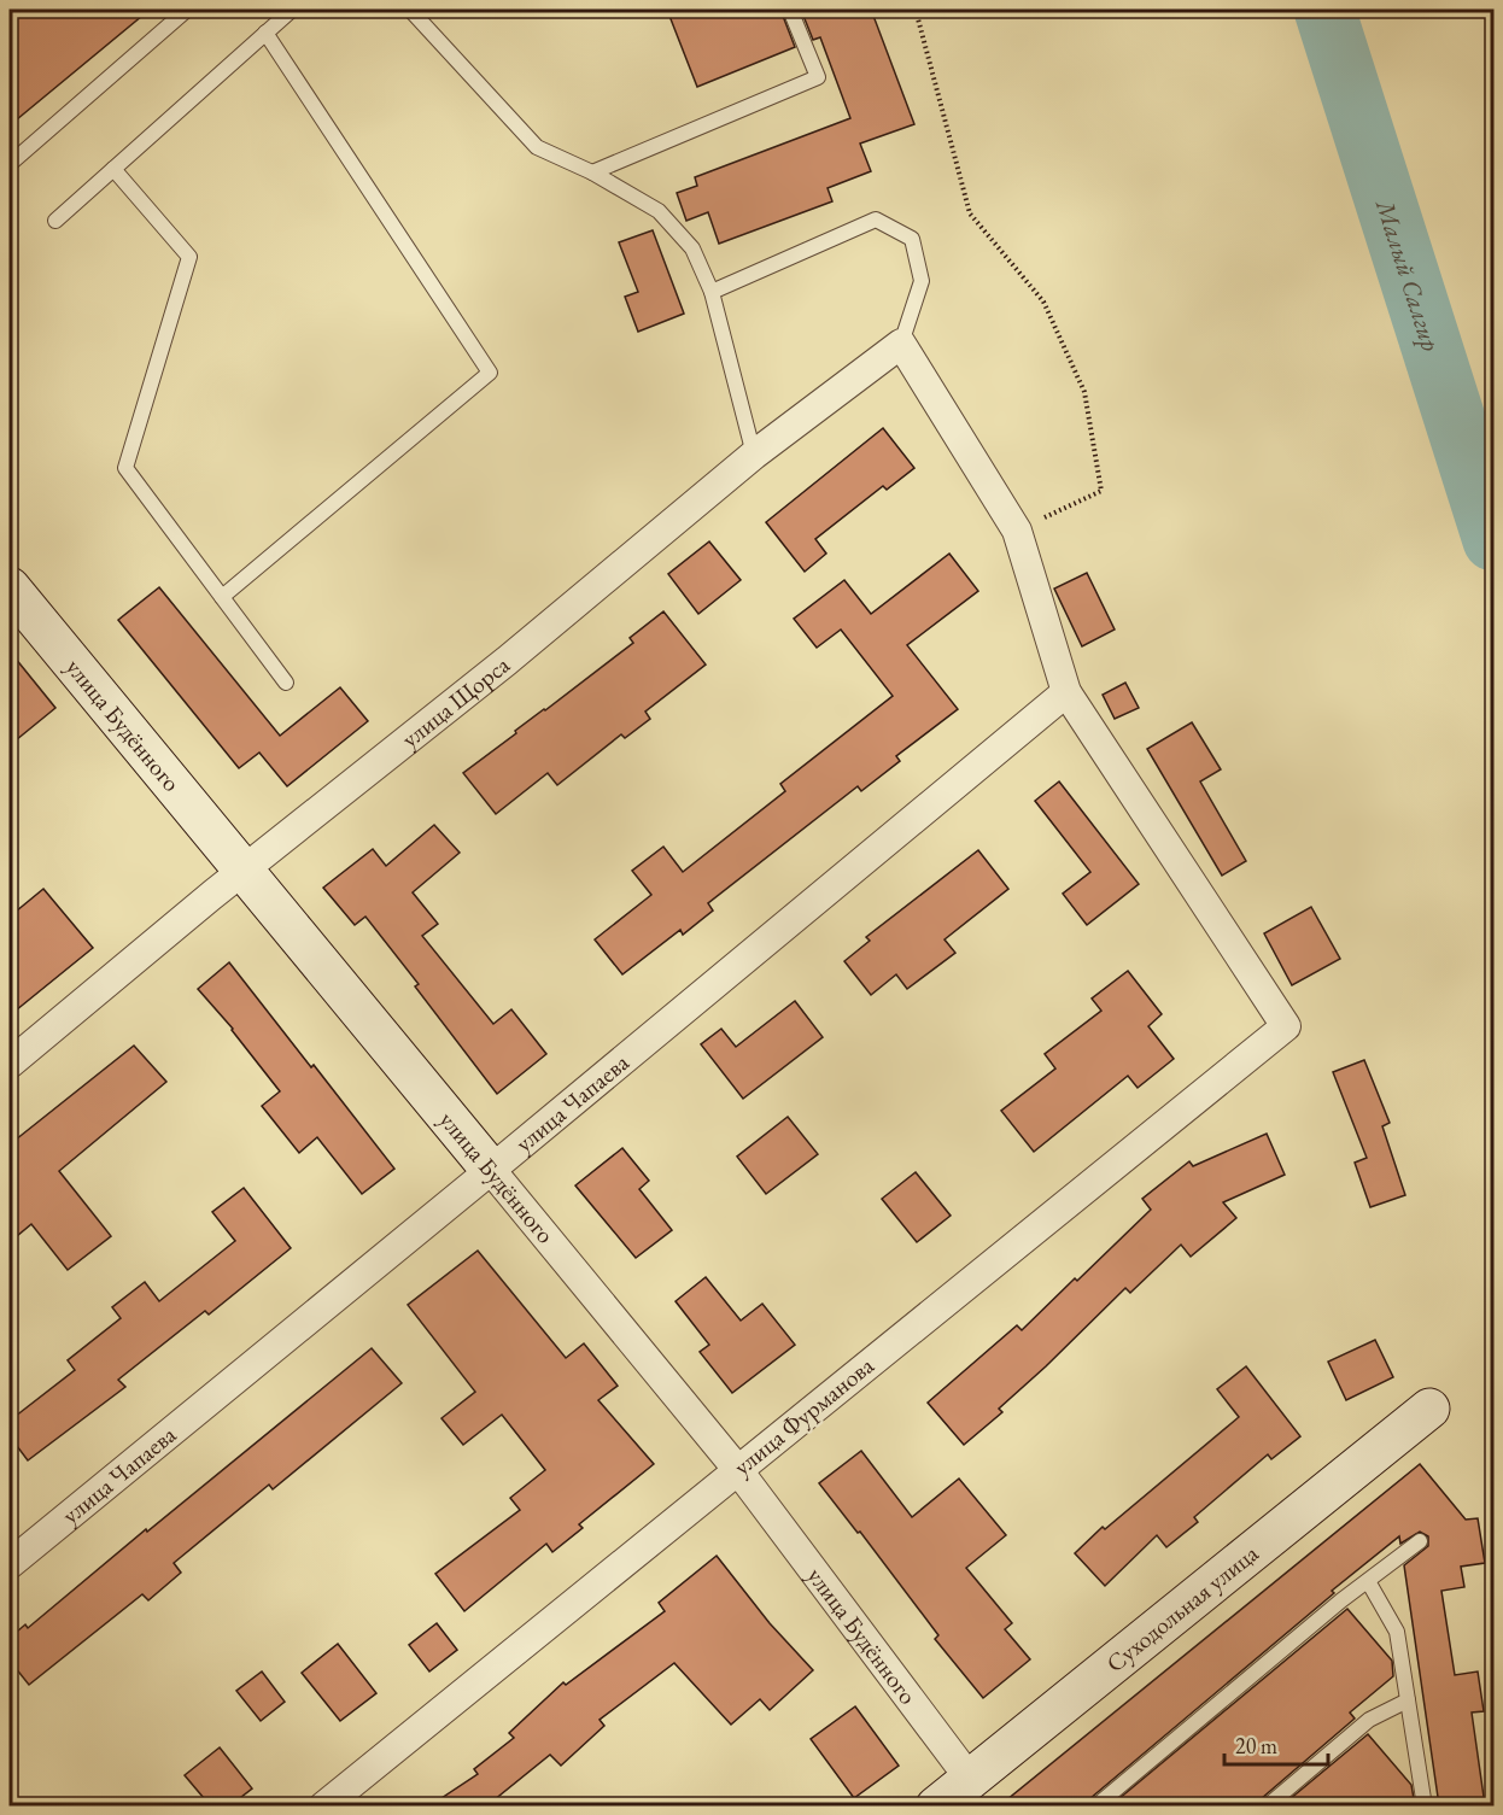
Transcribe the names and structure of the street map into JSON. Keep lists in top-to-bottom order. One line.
{"streets":{"street":["улица Щорса","улица Будённого","улица Чапаева","улица Фурманова","Суходольная улица"]},"crossings":[["улица Щорса","улица Будённого"],["улица Будённого","улица Чапаева"],["улица Будённого","улица Фурманова"],["улица Будённого","Суходольная улица"],["улица Чапаева","улица Фурманова"]],"water":["Малый Салгир"],"scale_bar":"20 m"}
